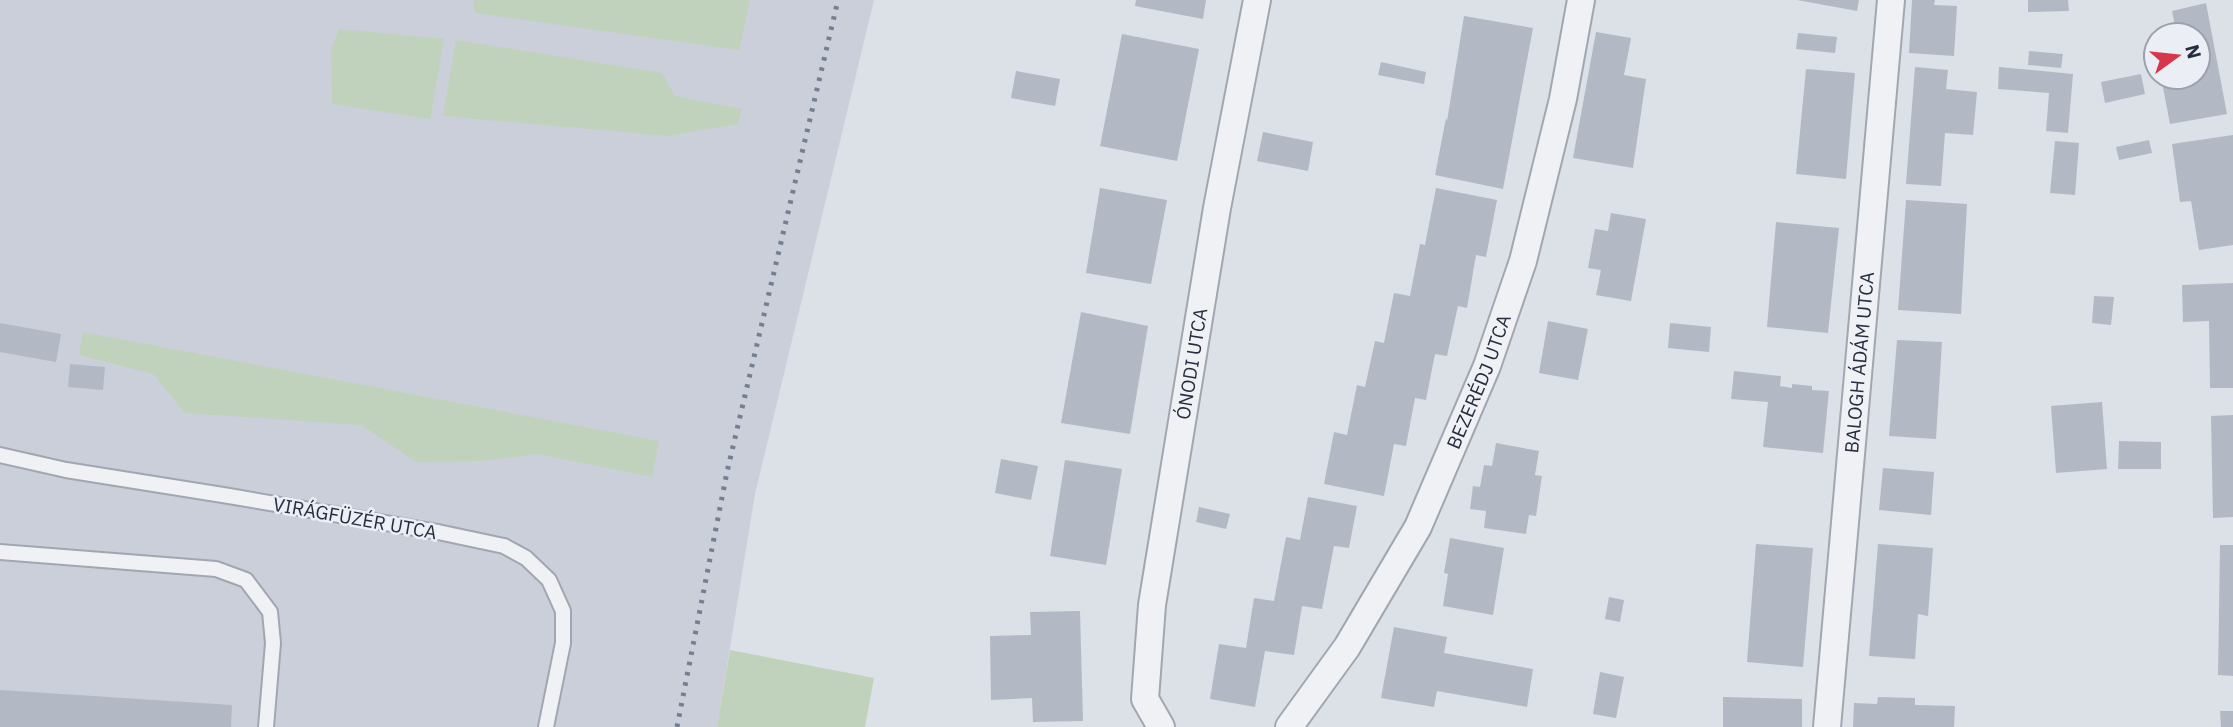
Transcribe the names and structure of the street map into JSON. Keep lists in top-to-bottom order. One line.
{"streets":{"street":["ÓNODI UTCA","BALOGH ÁDÁM UTCA","BEZERÉDJ UTCA"],"lane":["VIRÁGFÜZÉR UTCA"]},"north":"right"}
